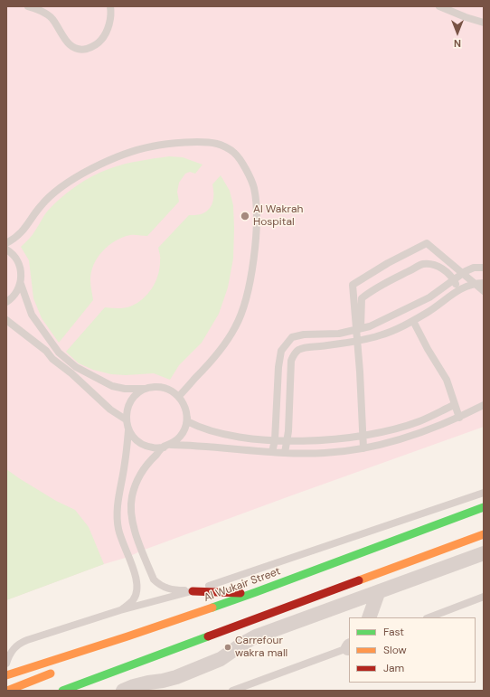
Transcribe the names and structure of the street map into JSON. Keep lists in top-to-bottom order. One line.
{"streets":{"main road":["Al Wukair Street"]},"places":["Al Wakrah Hospital","Carrefour wakra mall"],"legend":["Fast","Slow","Jam"],"north":"bottom"}
